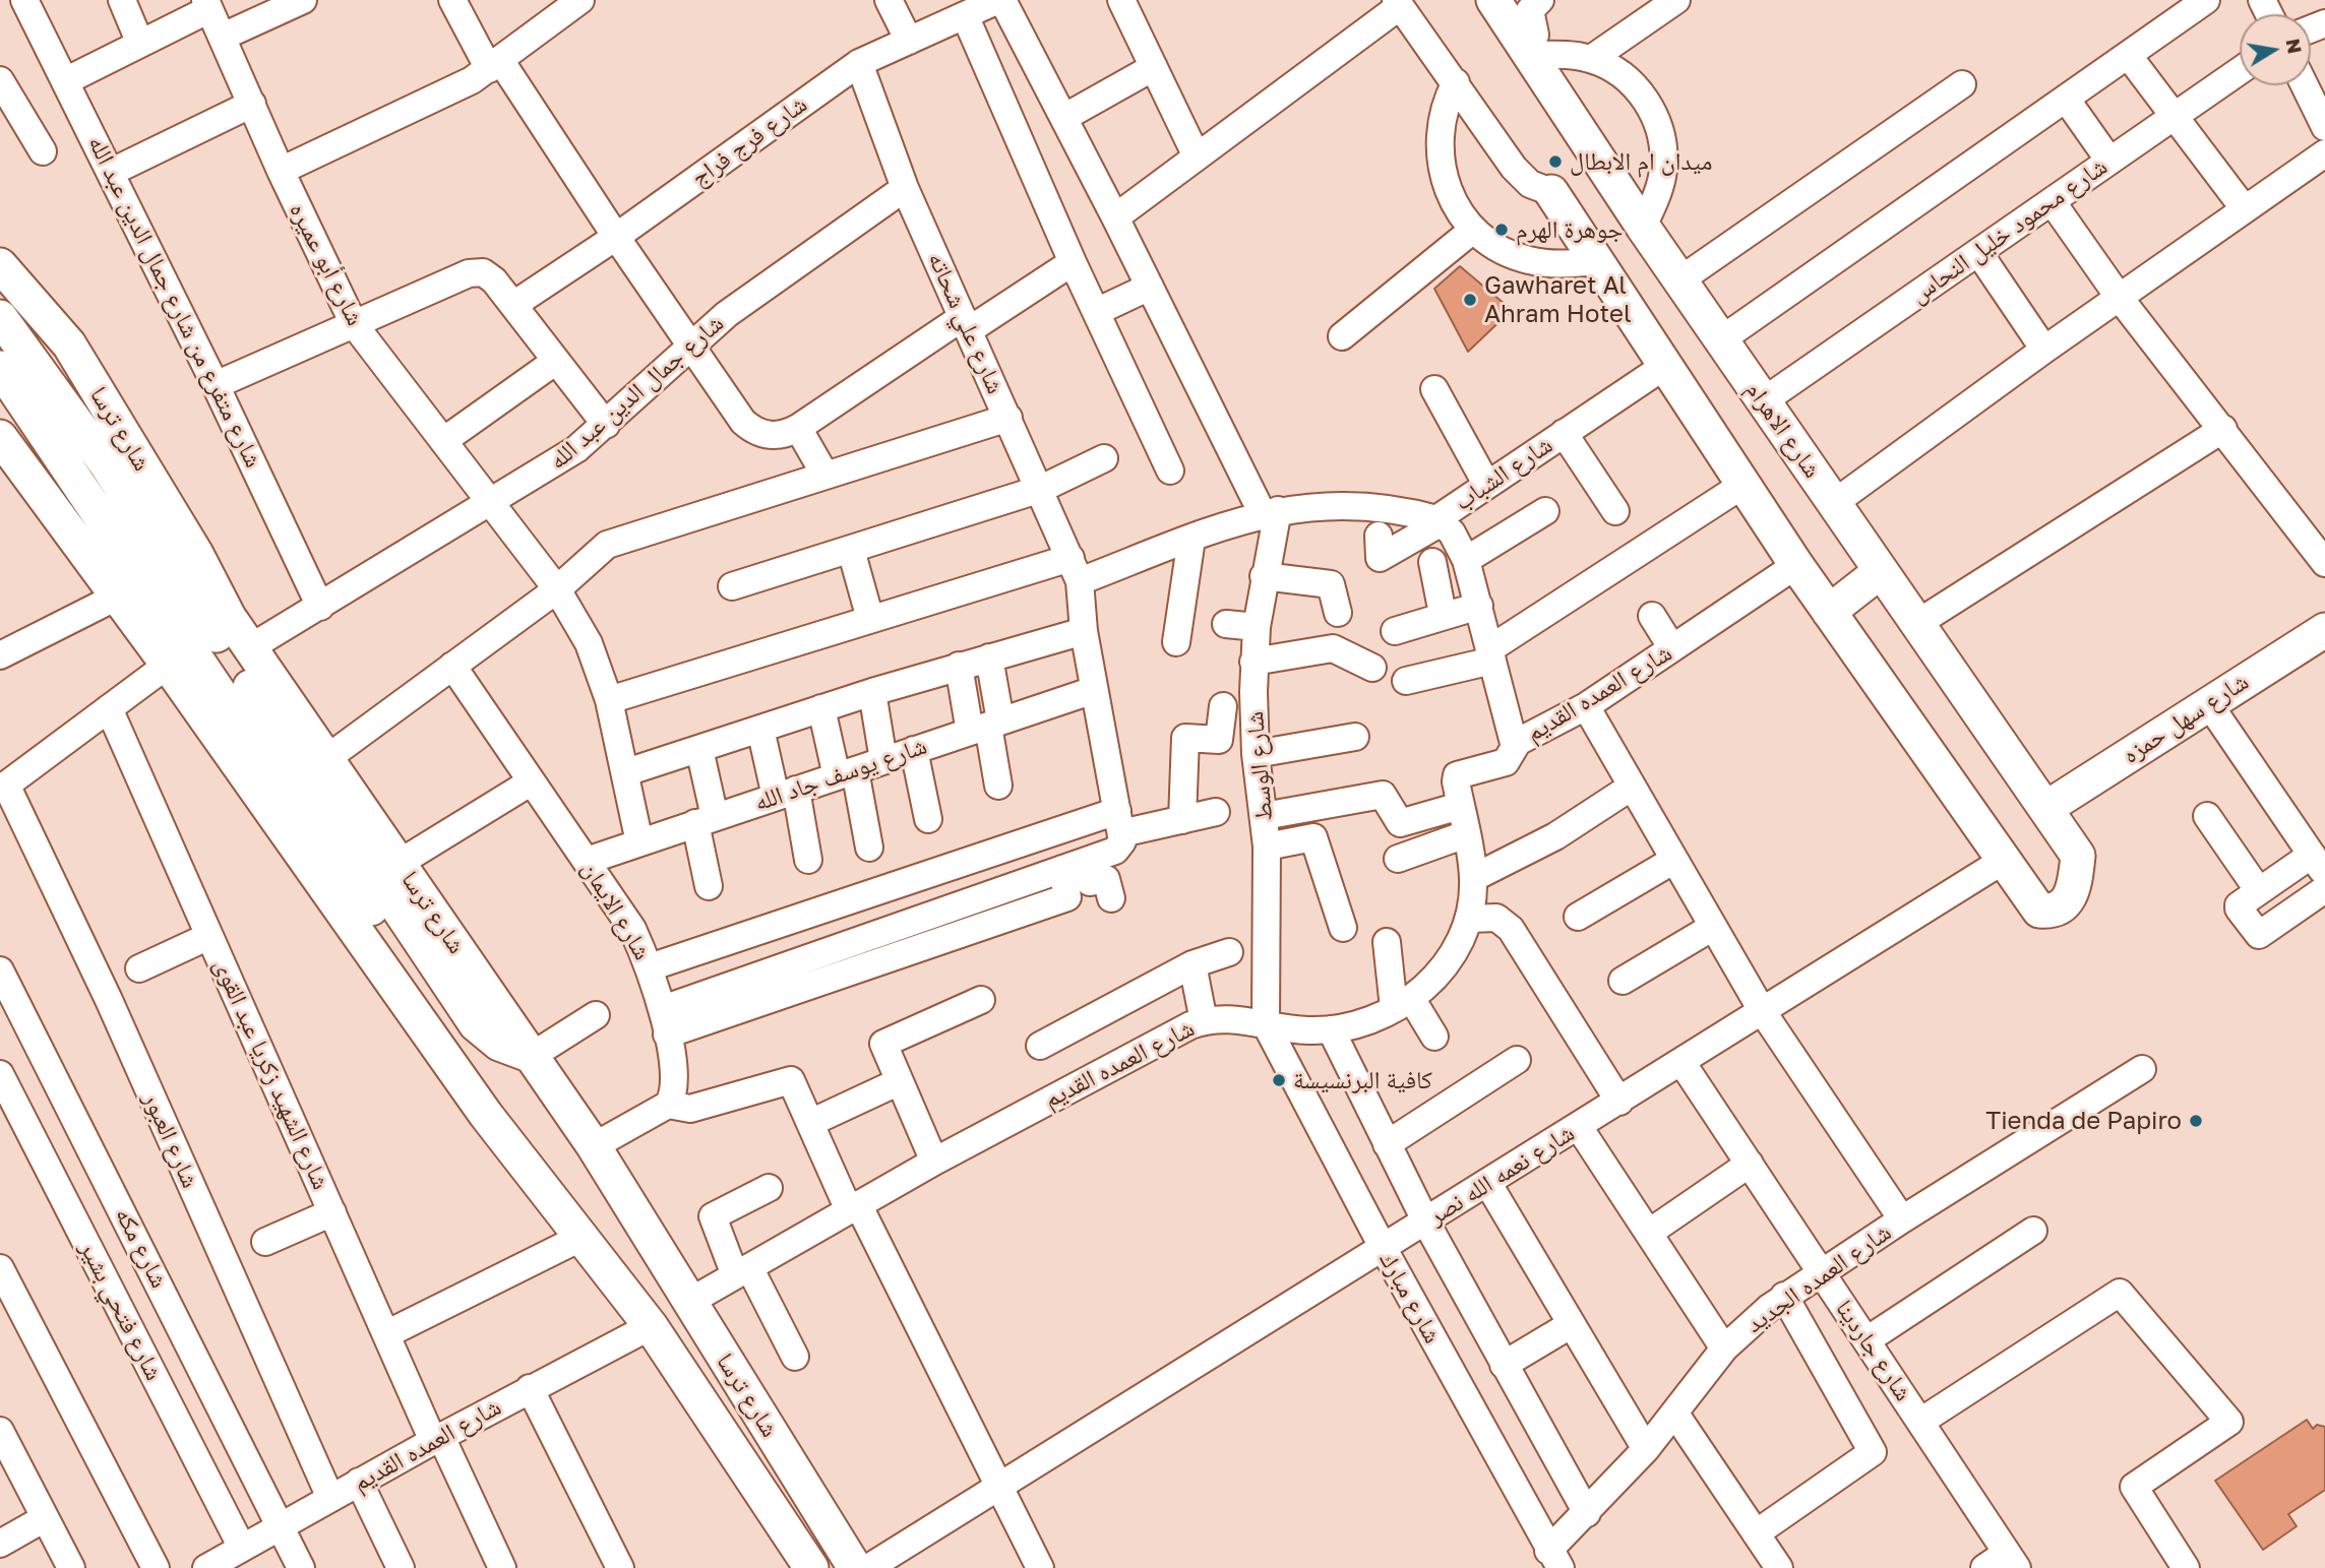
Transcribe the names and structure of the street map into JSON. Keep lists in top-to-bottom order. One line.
{"streets":{"main road":["شارع ترسا","شارع الاهرام","شارع سهل حمزه"],"street":["شارع فرج فراج","شارع محمود خليل النحاس","شارع أبو عميره","شارع متفرع من شارع جمال الدين عبد الله","شارع علي شحاته","شارع جمال الدين عبد الله","شارع الشباب","شارع العمده القديم","شارع الوسط","شارع يوسف جاد الله","شارع الايمان","شارع الشهيد زكريا عبد القوى","شارع العبور","شارع نعمه الله نصر","شارع مكه","شارع العمده الجديد","شارع مبارك","شارع فتحي بشير","شارع جاردينا"]},"crossings":[["شارع فرج فراج","شارع علي شحاته"],["شارع محمود خليل النحاس","شارع الاهرام"],["شارع أبو عميره","شارع جمال الدين عبد الله"],["شارع أبو عميره","شارع الشباب"],["شارع أبو عميره","شارع يوسف جاد الله"],["شارع متفرع من شارع جمال الدين عبد الله","شارع جمال الدين عبد الله"],["شارع علي شحاته","شارع جمال الدين عبد الله"],["شارع علي شحاته","شارع الشباب"],["شارع علي شحاته","شارع يوسف جاد الله"],["شارع جمال الدين عبد الله","شارع ترسا"],["شارع ترسا","شارع العمده القديم"],["شارع الاهرام","شارع سهل حمزه"],["شارع الاهرام","شارع نعمه الله نصر"],["شارع الشباب","شارع الوسط"],["شارع العمده القديم","شارع الوسط"],["شارع العمده القديم","شارع الشهيد زكريا عبد القوى"],["شارع العمده القديم","شارع العبور"],["شارع العمده القديم","شارع مكه"],["شارع العمده القديم","شارع مبارك"],["شارع العمده القديم","شارع فتحي بشير"],["شارع الوسط","شارع مبارك"],["شارع يوسف جاد الله","شارع الايمان"],["شارع نعمه الله نصر","شارع مبارك"],["شارع نعمه الله نصر","شارع جاردينا"],["شارع العمده الجديد","شارع مبارك"],["شارع العمده الجديد","شارع جاردينا"]],"places":["ميدان ام الابطال","جوهرة الهرم","Gawharet Al Ahram Hotel","كافية البرنسيسة","Tienda de Papiro"],"north":"right"}
